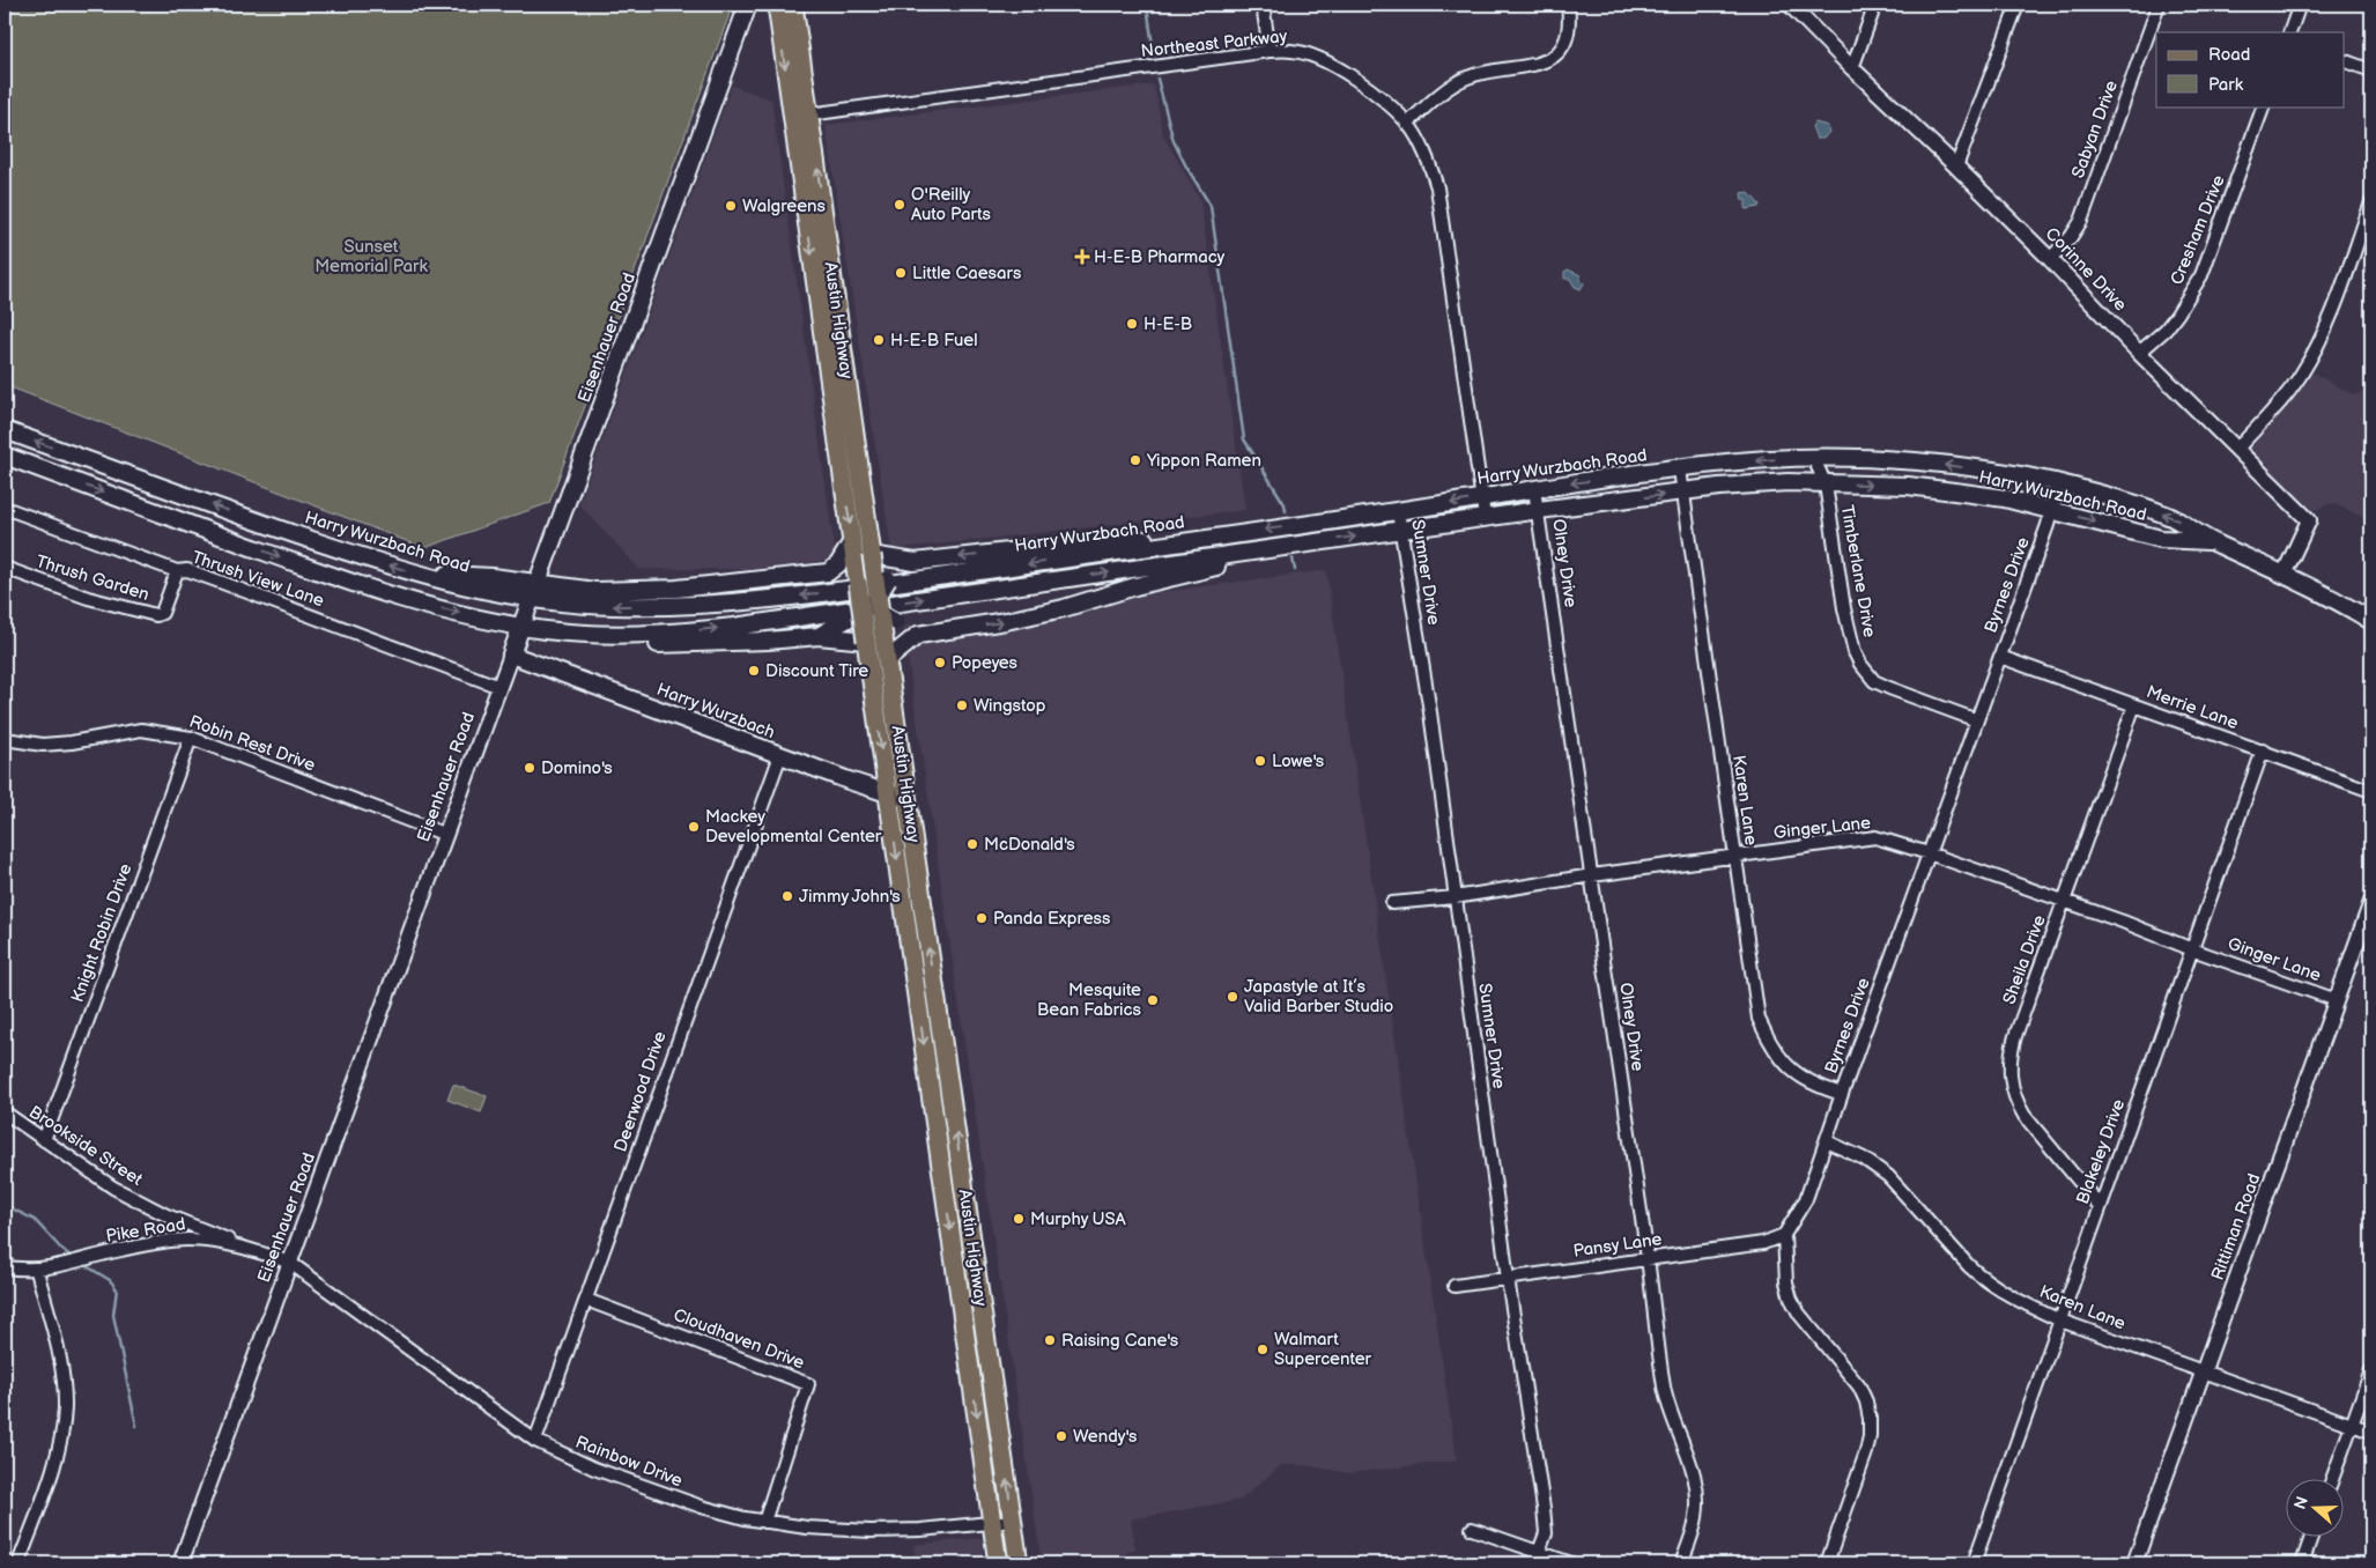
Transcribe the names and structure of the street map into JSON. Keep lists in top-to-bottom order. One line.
{"streets":{"main road":["Austin Highway","Eisenhauer Road","Harry Wurzbach Road","Harry Wurzbach"],"street":["Northeast Parkway","Sabyan Drive","Cresham Drive","Corinne Drive","Olney Drive","Timberlane Drive","Sumner Drive","Thrush Garden","Thrush View Lane","Byrnes Drive","Merrie Lane","Robin Rest Drive","Karen Lane","Ginger Lane","Knight Robin Drive","Sheila Drive","Deerwood Drive","Brookside Street","Blakeley Drive","Rittiman Road","Pike Road","Pansy Lane","Cloudhaven Drive","Rainbow Drive"]},"crossings":[["Northeast Parkway","Austin Highway"],["Northeast Parkway","Harry Wurzbach Road"],["Sabyan Drive","Corinne Drive"],["Cresham Drive","Corinne Drive"],["Corinne Drive","Harry Wurzbach Road"],["Austin Highway","Harry Wurzbach"],["Austin Highway","Rainbow Drive"],["Eisenhauer Road","Harry Wurzbach Road"],["Eisenhauer Road","Thrush View Lane"],["Eisenhauer Road","Harry Wurzbach"],["Eisenhauer Road","Robin Rest Drive"],["Eisenhauer Road","Pike Road"],["Eisenhauer Road","Rainbow Drive"],["Harry Wurzbach Road","Olney Drive"],["Harry Wurzbach Road","Timberlane Drive"],["Harry Wurzbach Road","Sumner Drive"],["Harry Wurzbach Road","Byrnes Drive"],["Harry Wurzbach Road","Karen Lane"],["Olney Drive","Ginger Lane"],["Olney Drive","Pansy Lane"],["Timberlane Drive","Byrnes Drive"],["Sumner Drive","Ginger Lane"],["Sumner Drive","Pansy Lane"],["Thrush Garden","Thrush View Lane"],["Byrnes Drive","Merrie Lane"],["Byrnes Drive","Karen Lane"],["Byrnes Drive","Ginger Lane"],["Byrnes Drive","Pansy Lane"],["Merrie Lane","Sheila Drive"],["Merrie Lane","Blakeley Drive"],["Harry Wurzbach","Deerwood Drive"],["Robin Rest Drive","Knight Robin Drive"],["Karen Lane","Ginger Lane"],["Karen Lane","Blakeley Drive"],["Karen Lane","Rittiman Road"],["Ginger Lane","Sheila Drive"],["Ginger Lane","Blakeley Drive"],["Ginger Lane","Rittiman Road"],["Knight Robin Drive","Brookside Street"],["Sheila Drive","Blakeley Drive"],["Deerwood Drive","Cloudhaven Drive"],["Deerwood Drive","Rainbow Drive"],["Brookside Street","Pike Road"],["Pike Road","Rainbow Drive"],["Cloudhaven Drive","Rainbow Drive"]],"parks":["Sunset Memorial Park"],"places":{"other":["O'Reilly Auto Parts","Walgreens","Little Caesars","H-E-B","H-E-B Fuel","Yippon Ramen","Popeyes","Discount Tire","Wingstop","Lowe's","Domino's","Mackey Developmental Center","McDonald's","Jimmy John's","Panda Express","Japastyle at It’s Valid Barber Studio","Mesquite Bean Fabrics","Murphy USA","Raising Cane's","Walmart Supercenter","Wendy's"],"health":["H-E-B Pharmacy"]},"legend":["Road","Park"],"north":"left"}
